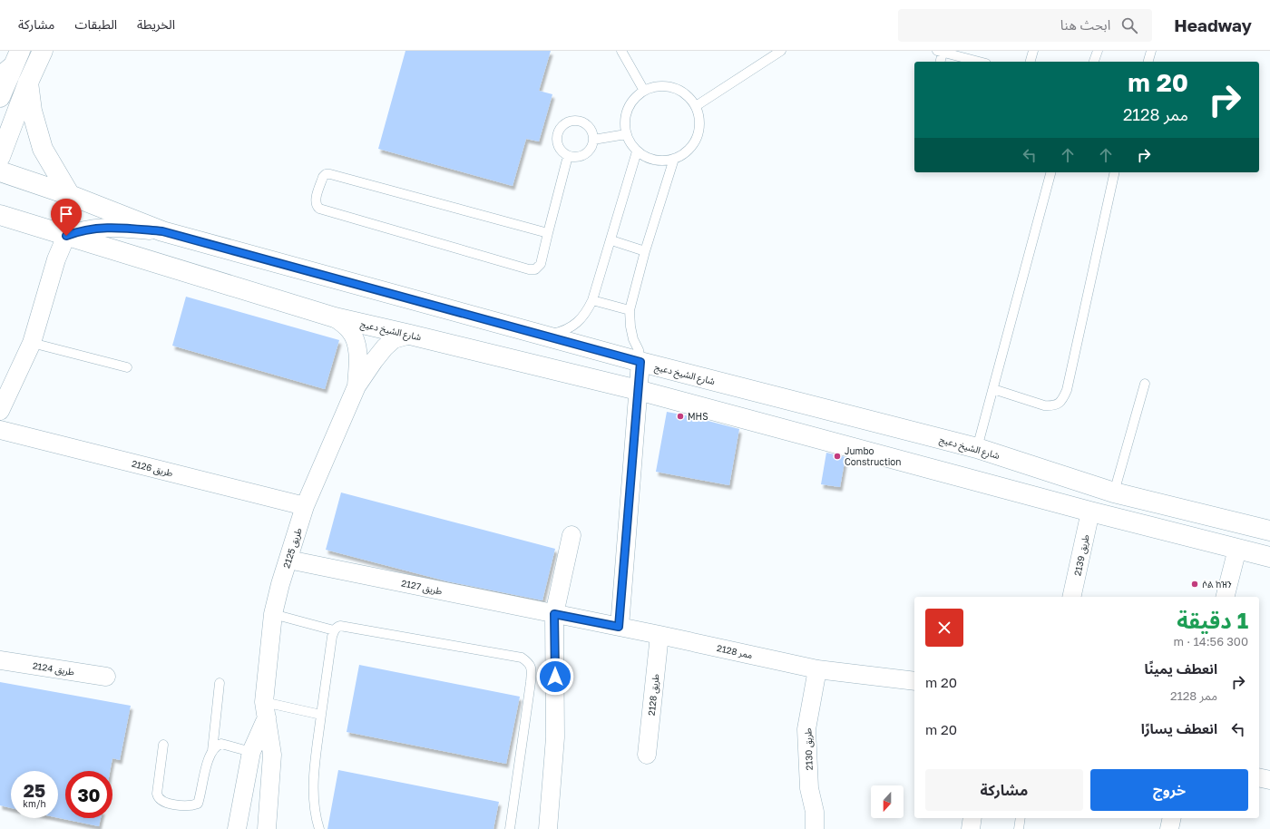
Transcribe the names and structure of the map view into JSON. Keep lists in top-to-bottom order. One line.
{"streets":{"main road":["شارع الشيخ دعيج"],"street":["طريق 2126","طريق 2125","طريق 2139","طريق 2127","ممر 2128","طريق 2124","طريق 2128","طريق 2130"]},"crossings":[["شارع الشيخ دعيج","طريق 2125"],["شارع الشيخ دعيج","طريق 2139"],["طريق 2126","طريق 2125"],["طريق 2125","طريق 2127"],["طريق 2127","ممر 2128"],["ممر 2128","طريق 2128"],["ممر 2128","طريق 2130"]],"places":["MHS","Jumbo Construction","ሶል ከዝን"],"north":"bottom","page":{"header":"Headway","search":"ابحث هنا","nav":["الخريطة","الطبقات","مشاركة"],"turn":["20 m","ممر 2128"],"heading":["1 دقيقة","300 m · 14:56"],"list":[{"name":"انعطف يمينًا","note":"ممر 2128","value":"20 m"},{"name":"انعطف يسارًا","value":"20 m"}],"buttons":["خروج","مشاركة"],"speed":"25 km/h","limit":"30"}}
